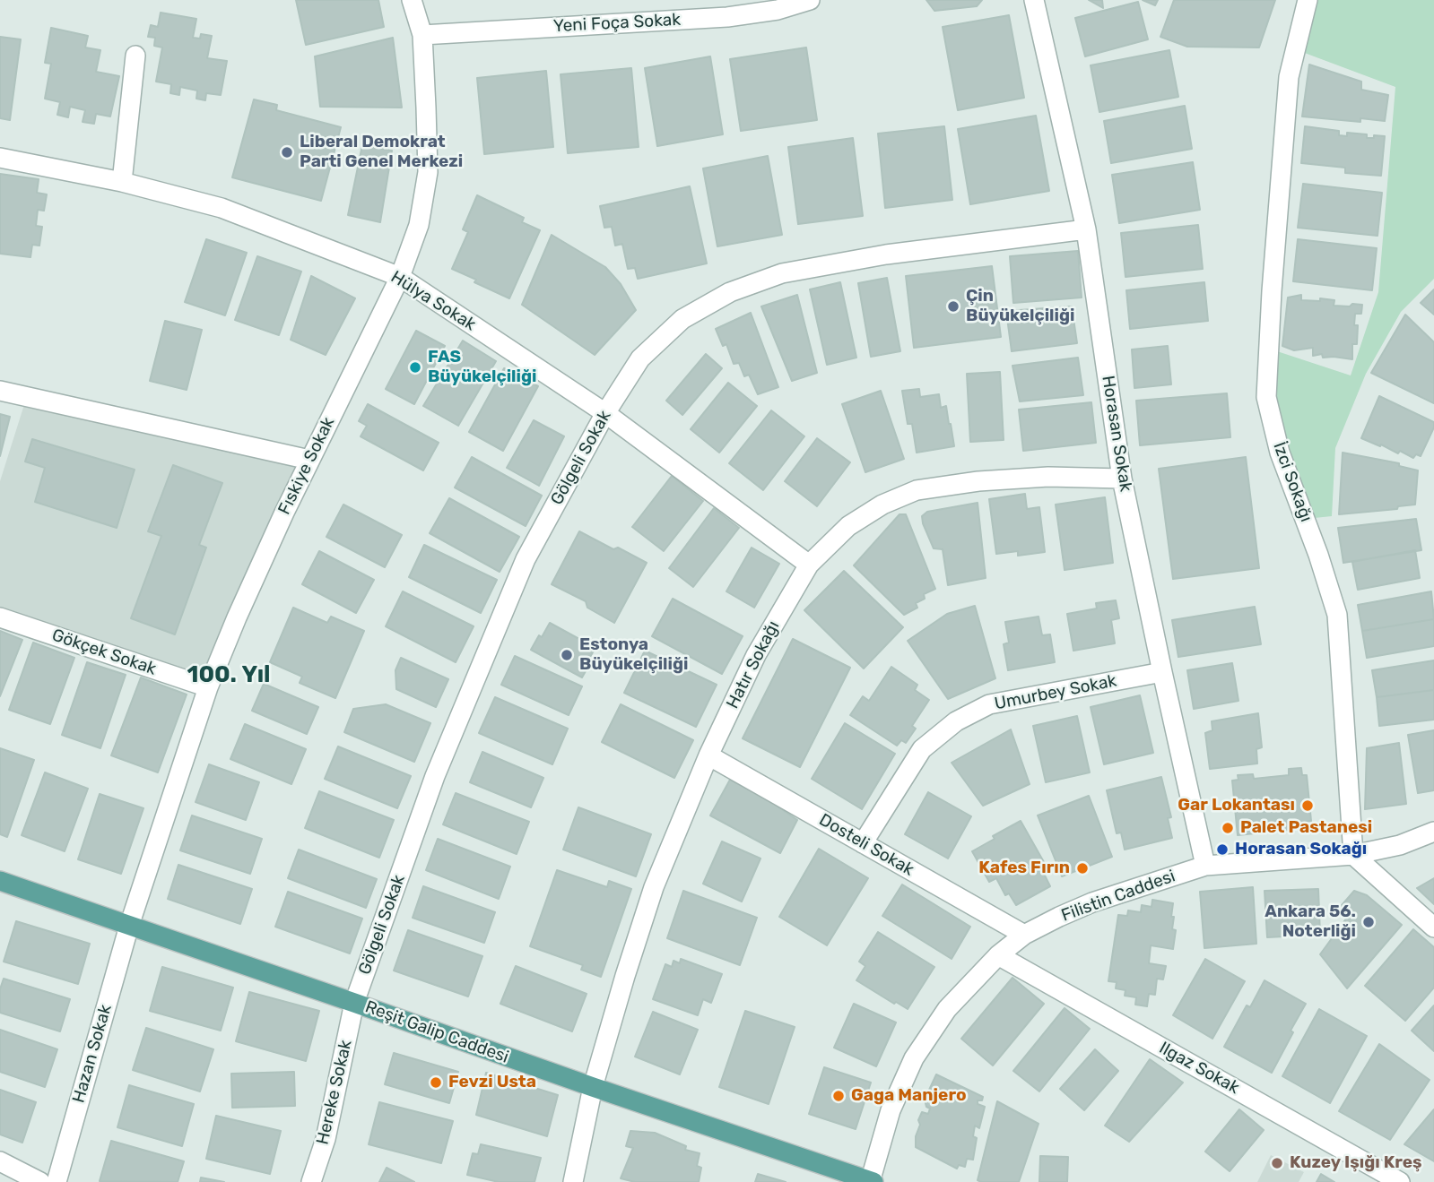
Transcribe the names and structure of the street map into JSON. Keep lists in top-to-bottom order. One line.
{"streets":{"main road":["Reşit Galip Caddesi"],"street":["Yeni Foça Sokak","Hülya Sokak","Horasan Sokak","Gölgeli Sokak","Fıskiye Sokak","İzci Sokağı","Gökçek Sokak","Hatır Sokağı","Umurbey Sokak","Dosteli Sokak","Filistin Caddesi","Hazan Sokak","Ilgaz Sokak","Hereke Sokak"]},"crossings":[["Yeni Foça Sokak","Fıskiye Sokak"],["Hülya Sokak","Gölgeli Sokak"],["Hülya Sokak","Fıskiye Sokak"],["Hülya Sokak","Hatır Sokağı"],["Horasan Sokak","Gölgeli Sokak"],["Horasan Sokak","Hatır Sokağı"],["Horasan Sokak","Umurbey Sokak"],["Horasan Sokak","Filistin Caddesi"],["Gölgeli Sokak","Reşit Galip Caddesi"],["Gölgeli Sokak","Hereke Sokak"],["Fıskiye Sokak","Gökçek Sokak"],["Fıskiye Sokak","Reşit Galip Caddesi"],["Fıskiye Sokak","Hazan Sokak"],["İzci Sokağı","Filistin Caddesi"],["Hatır Sokağı","Dosteli Sokak"],["Hatır Sokağı","Reşit Galip Caddesi"],["Umurbey Sokak","Dosteli Sokak"],["Dosteli Sokak","Filistin Caddesi"],["Filistin Caddesi","Reşit Galip Caddesi"],["Filistin Caddesi","Ilgaz Sokak"],["Reşit Galip Caddesi","Hazan Sokak"],["Reşit Galip Caddesi","Hereke Sokak"]],"districts":["100. Yıl"],"places":["Liberal Demokrat Parti Genel Merkezi","Çin Büyükelçiliği","FAS Büyükelçiliği","Estonya Büyükelçiliği","Gar Lokantası","Palet Pastanesi","Horasan Sokağı","Kafes Fırın","Ankara 56. Noterliği","Fevzi Usta","Gaga Manjero","Kuzey Işığı Kreş"]}
